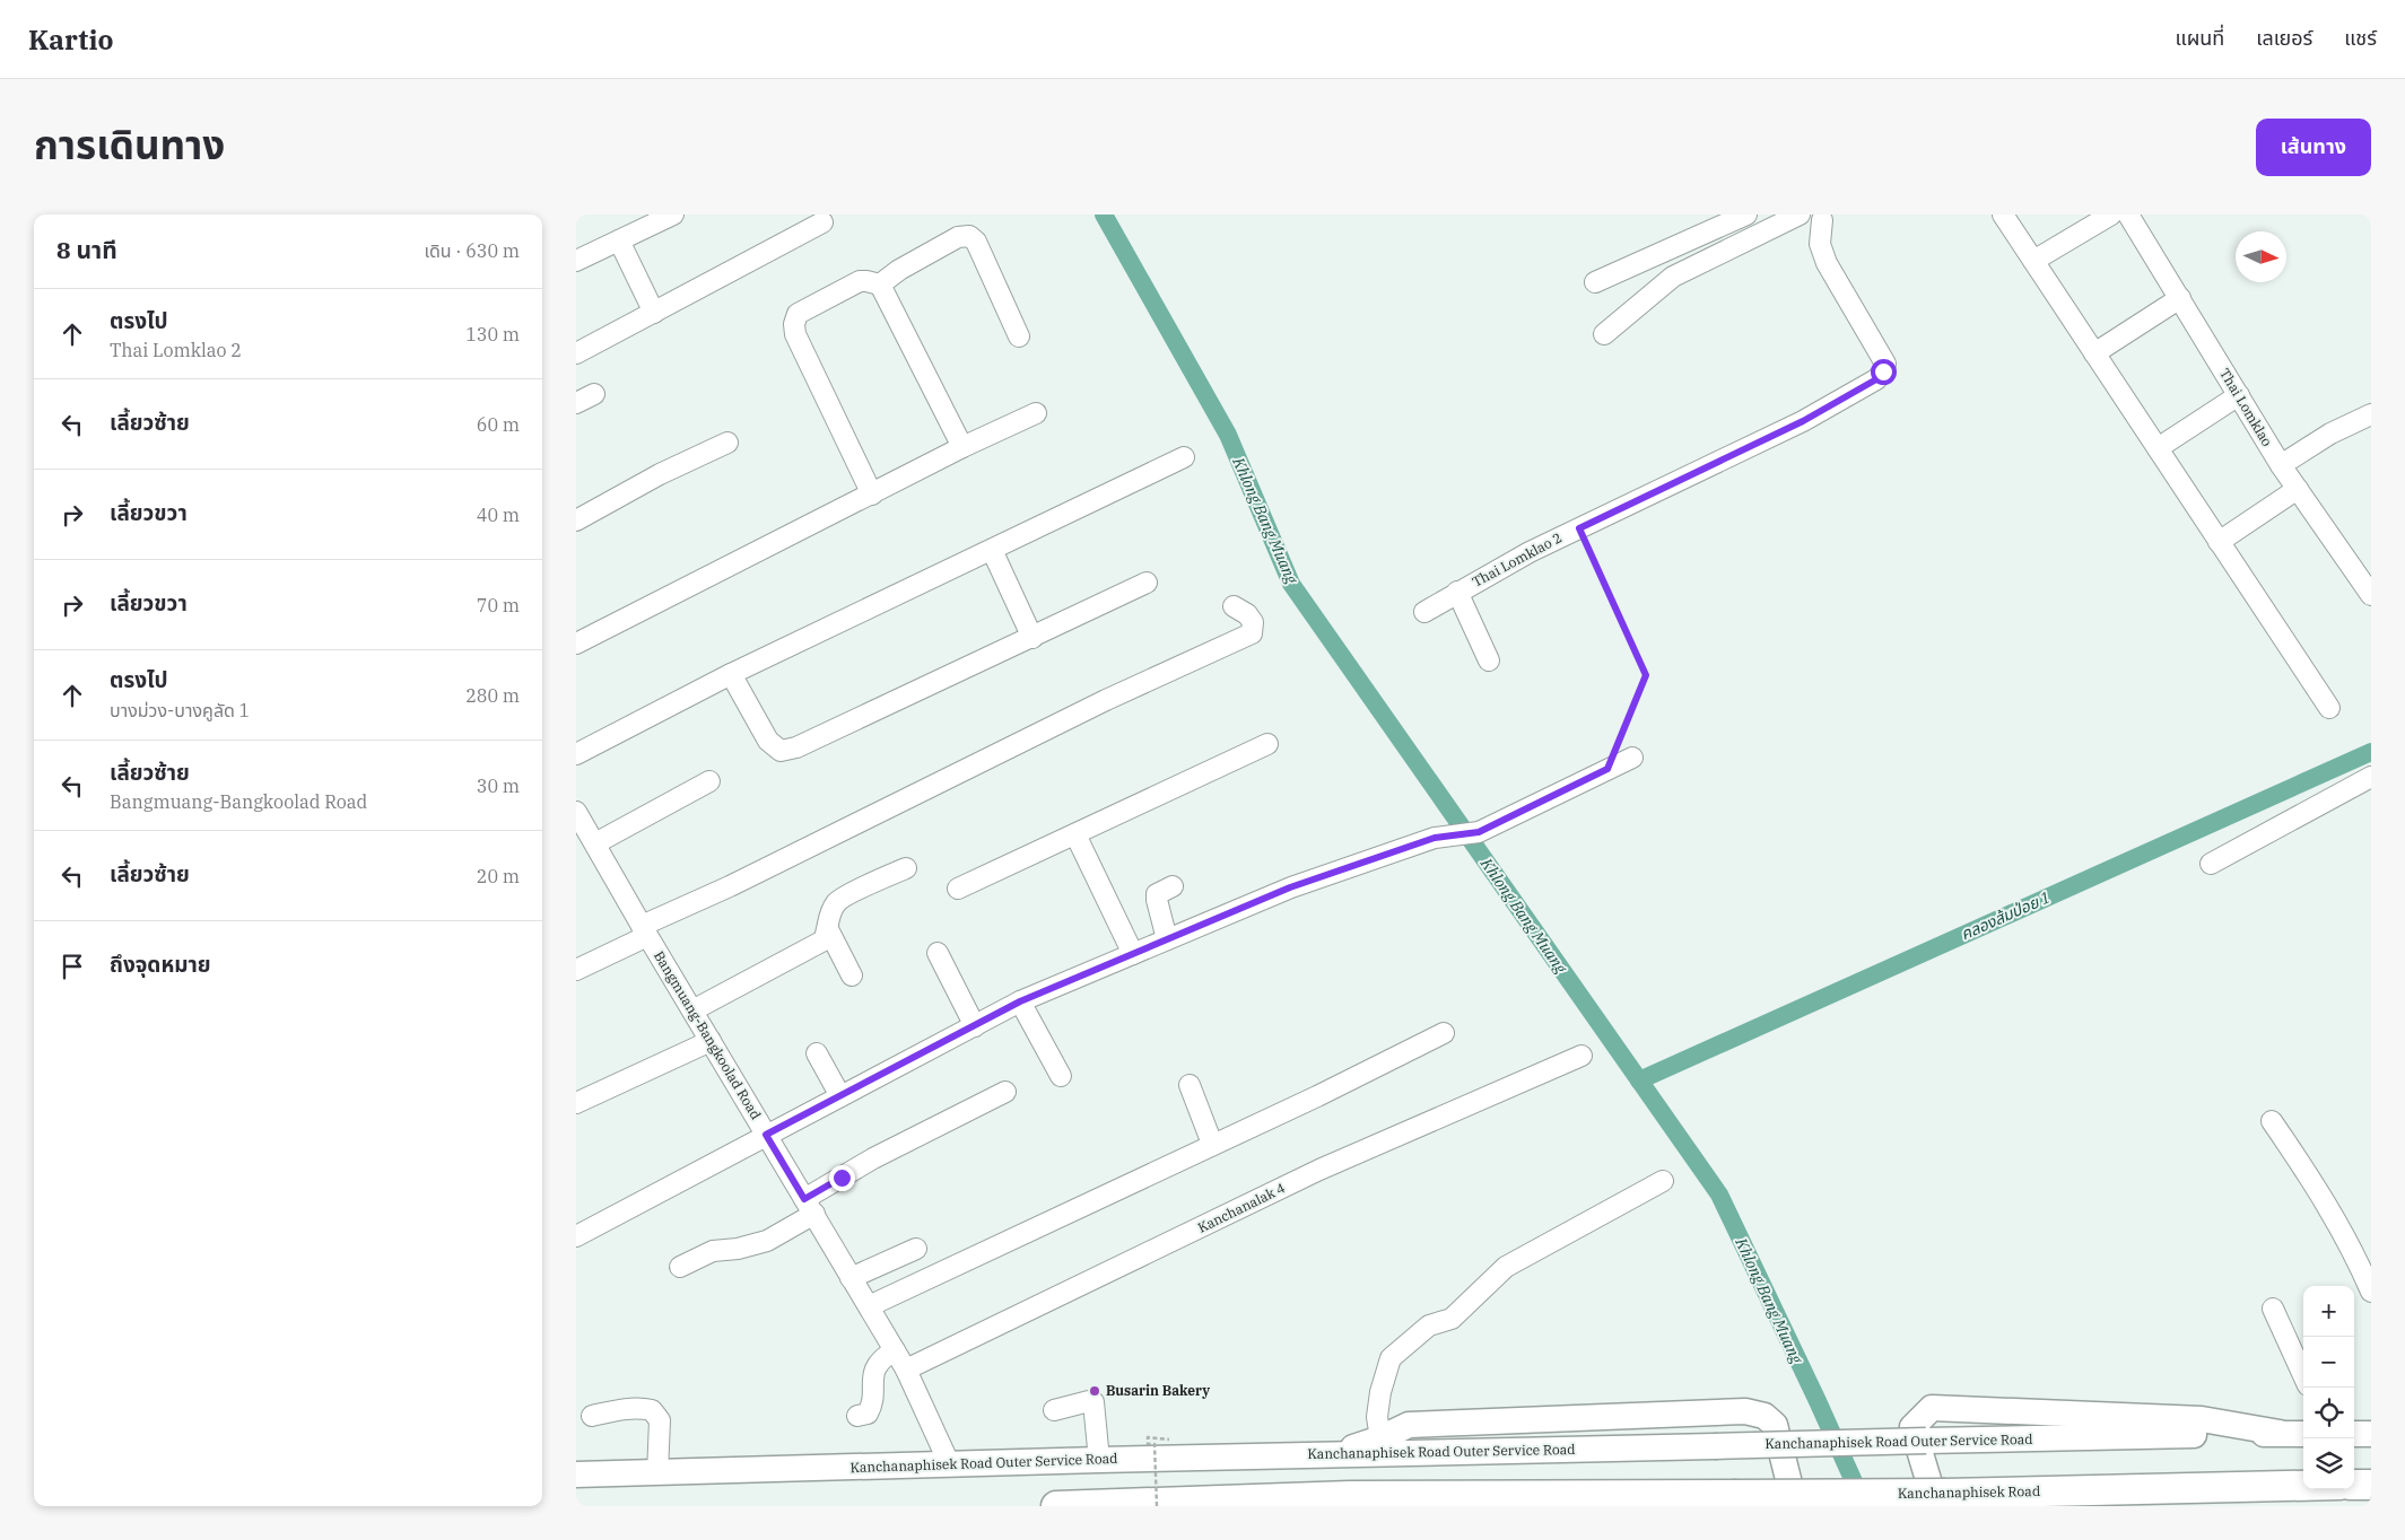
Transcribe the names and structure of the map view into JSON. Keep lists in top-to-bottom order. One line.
{"streets":{"highway":["Kanchanaphisek Road"],"main road":["Kanchanaphisek Road Outer Service Road"],"street":["Thai Lomklao","Thai Lomklao 2","Bangmuang-Bangkoolad Road","Kanchanalak 4"]},"crossings":[["Bangmuang-Bangkoolad Road","Kanchanalak 4"],["Bangmuang-Bangkoolad Road","Kanchanaphisek Road Outer Service Road"]],"water":["Khlong Bang Muang","คลองส้มป่อย 1"],"places":["Busarin Bakery"],"north":"right","page":{"header":"Kartio","nav":["แผนที่","เลเยอร์","แชร์"],"title":"การเดินทาง","buttons":"เส้นทาง","heading":["8 นาที","เดิน · 630 m"],"list":[["ตรงไป","Thai Lomklao 2","130 m"],["เลี้ยวซ้าย","60 m"],["เลี้ยวขวา","40 m"],["เลี้ยวขวา","70 m"],["ตรงไป","บางม่วง-บางคูลัด 1","280 m"],["เลี้ยวซ้าย","Bangmuang-Bangkoolad Road","30 m"],["เลี้ยวซ้าย","20 m"],"ถึงจุดหมาย"],"map_buttons":["+","−"]}}
